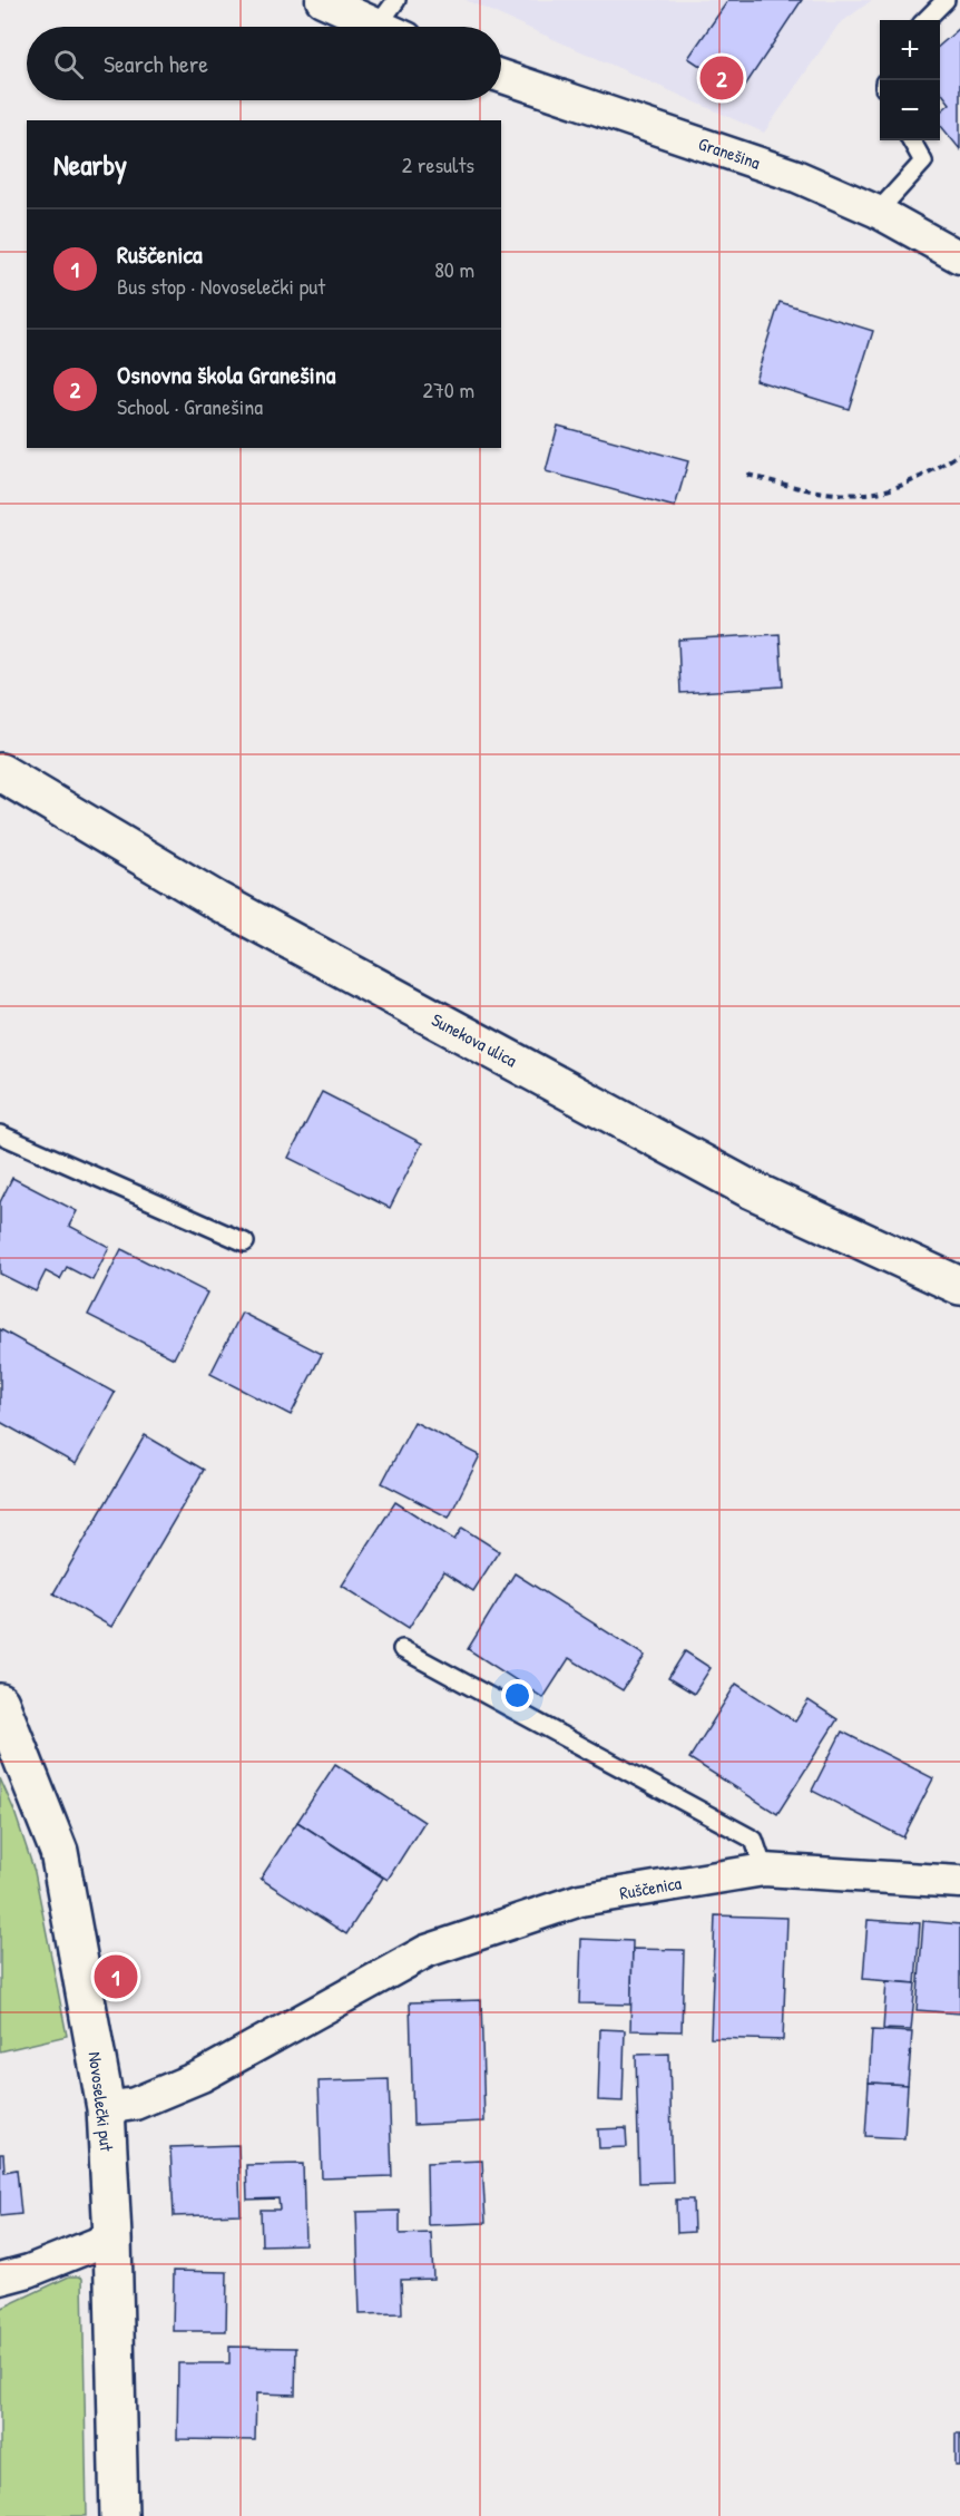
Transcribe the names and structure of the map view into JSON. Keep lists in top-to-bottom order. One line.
{"streets":{"street":["Granešina","Sunekova ulica","Ruščenica","Novoselečki put"]},"crossings":[["Ruščenica","Novoselečki put"]],"page":{"map_buttons":["+","−"],"search":"Search here","pins":["2","1"],"heading":["Nearby","2 results"],"list":[{"mark":"1","name":"Ruščenica","note":"Bus stop · Novoselečki put","value":"80 m"},{"mark":"2","name":"Osnovna škola Granešina","note":"School · Granešina","value":"270 m"}]}}
